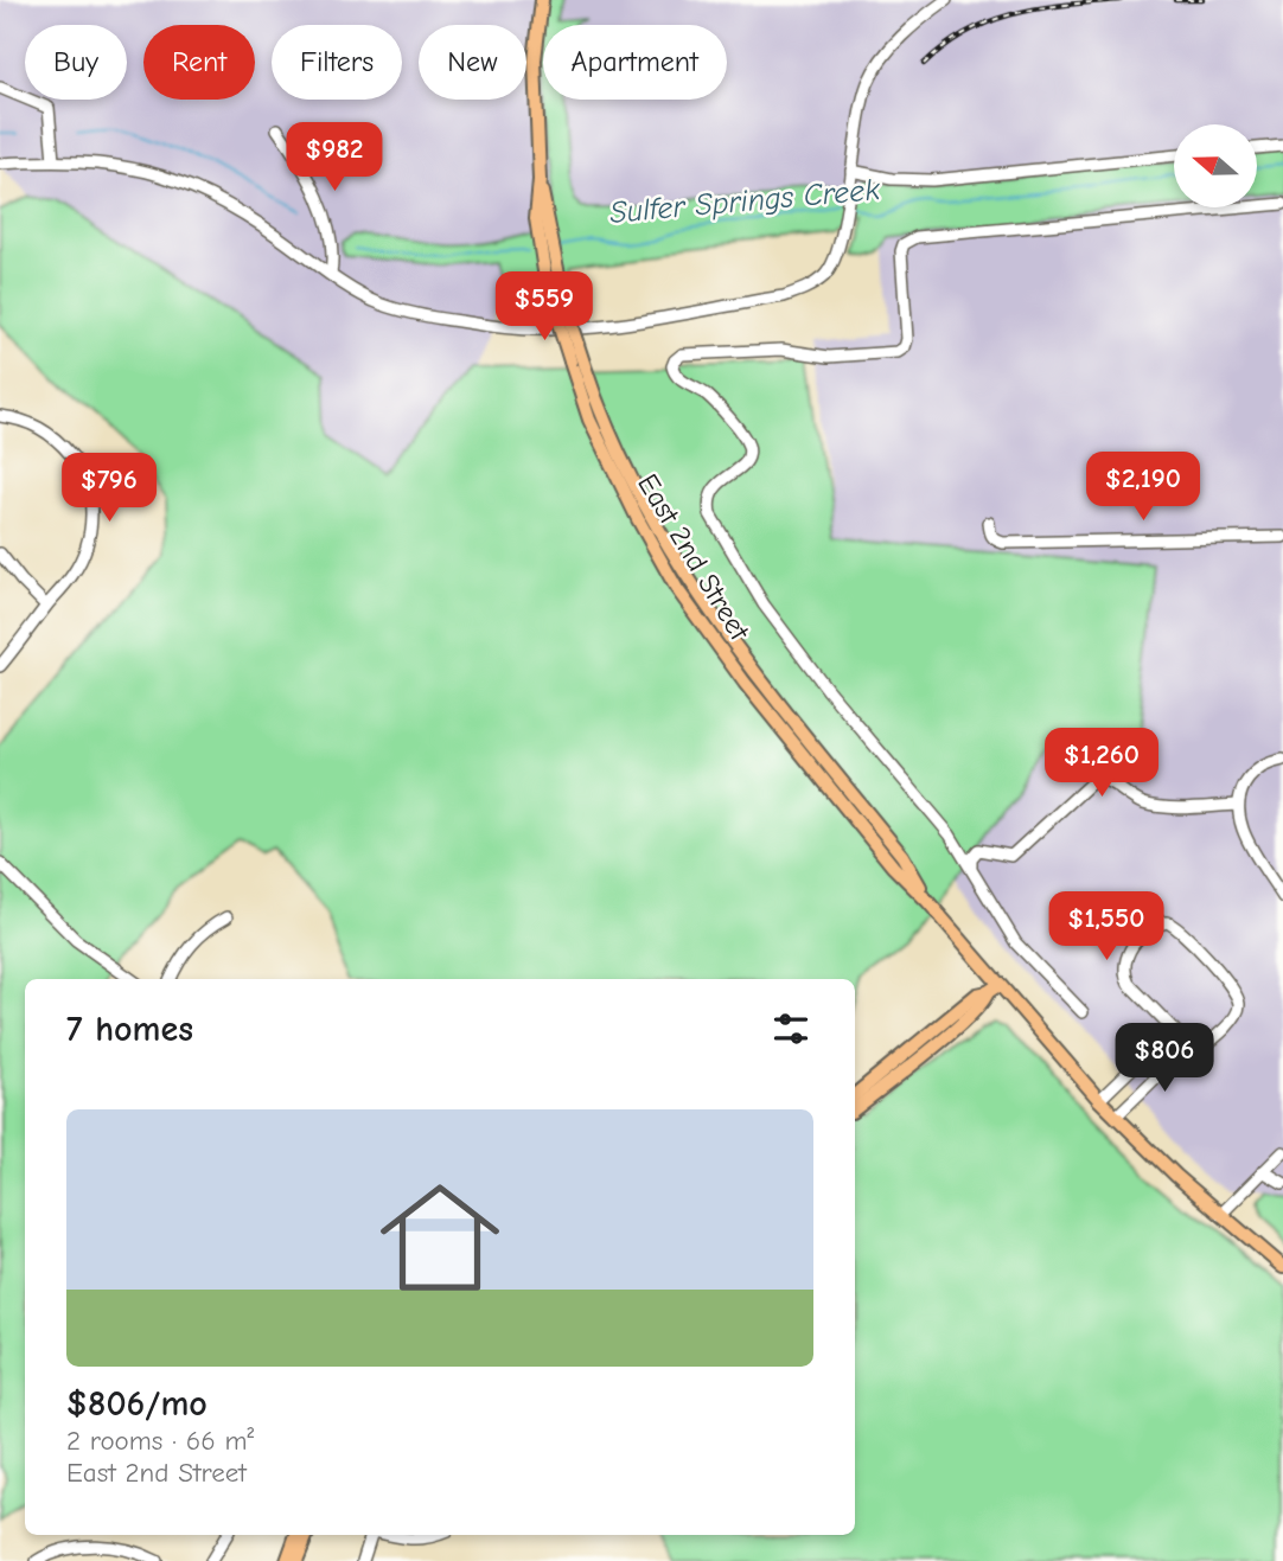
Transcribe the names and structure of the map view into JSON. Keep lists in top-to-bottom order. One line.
{"streets":{"main road":["East 2nd Street"]},"water":["Sulfer Springs Creek"],"north":"left","page":{"chip":["Buy","Rent","Filters","New","Apartment"],"price":["$982","$559","$2,190","$796","$1,260","$1,550","$806"],"heading":"7 homes","list":[{"name":"$806/mo","note":"2 rooms · 66 m² · East 2nd Street"}]}}
